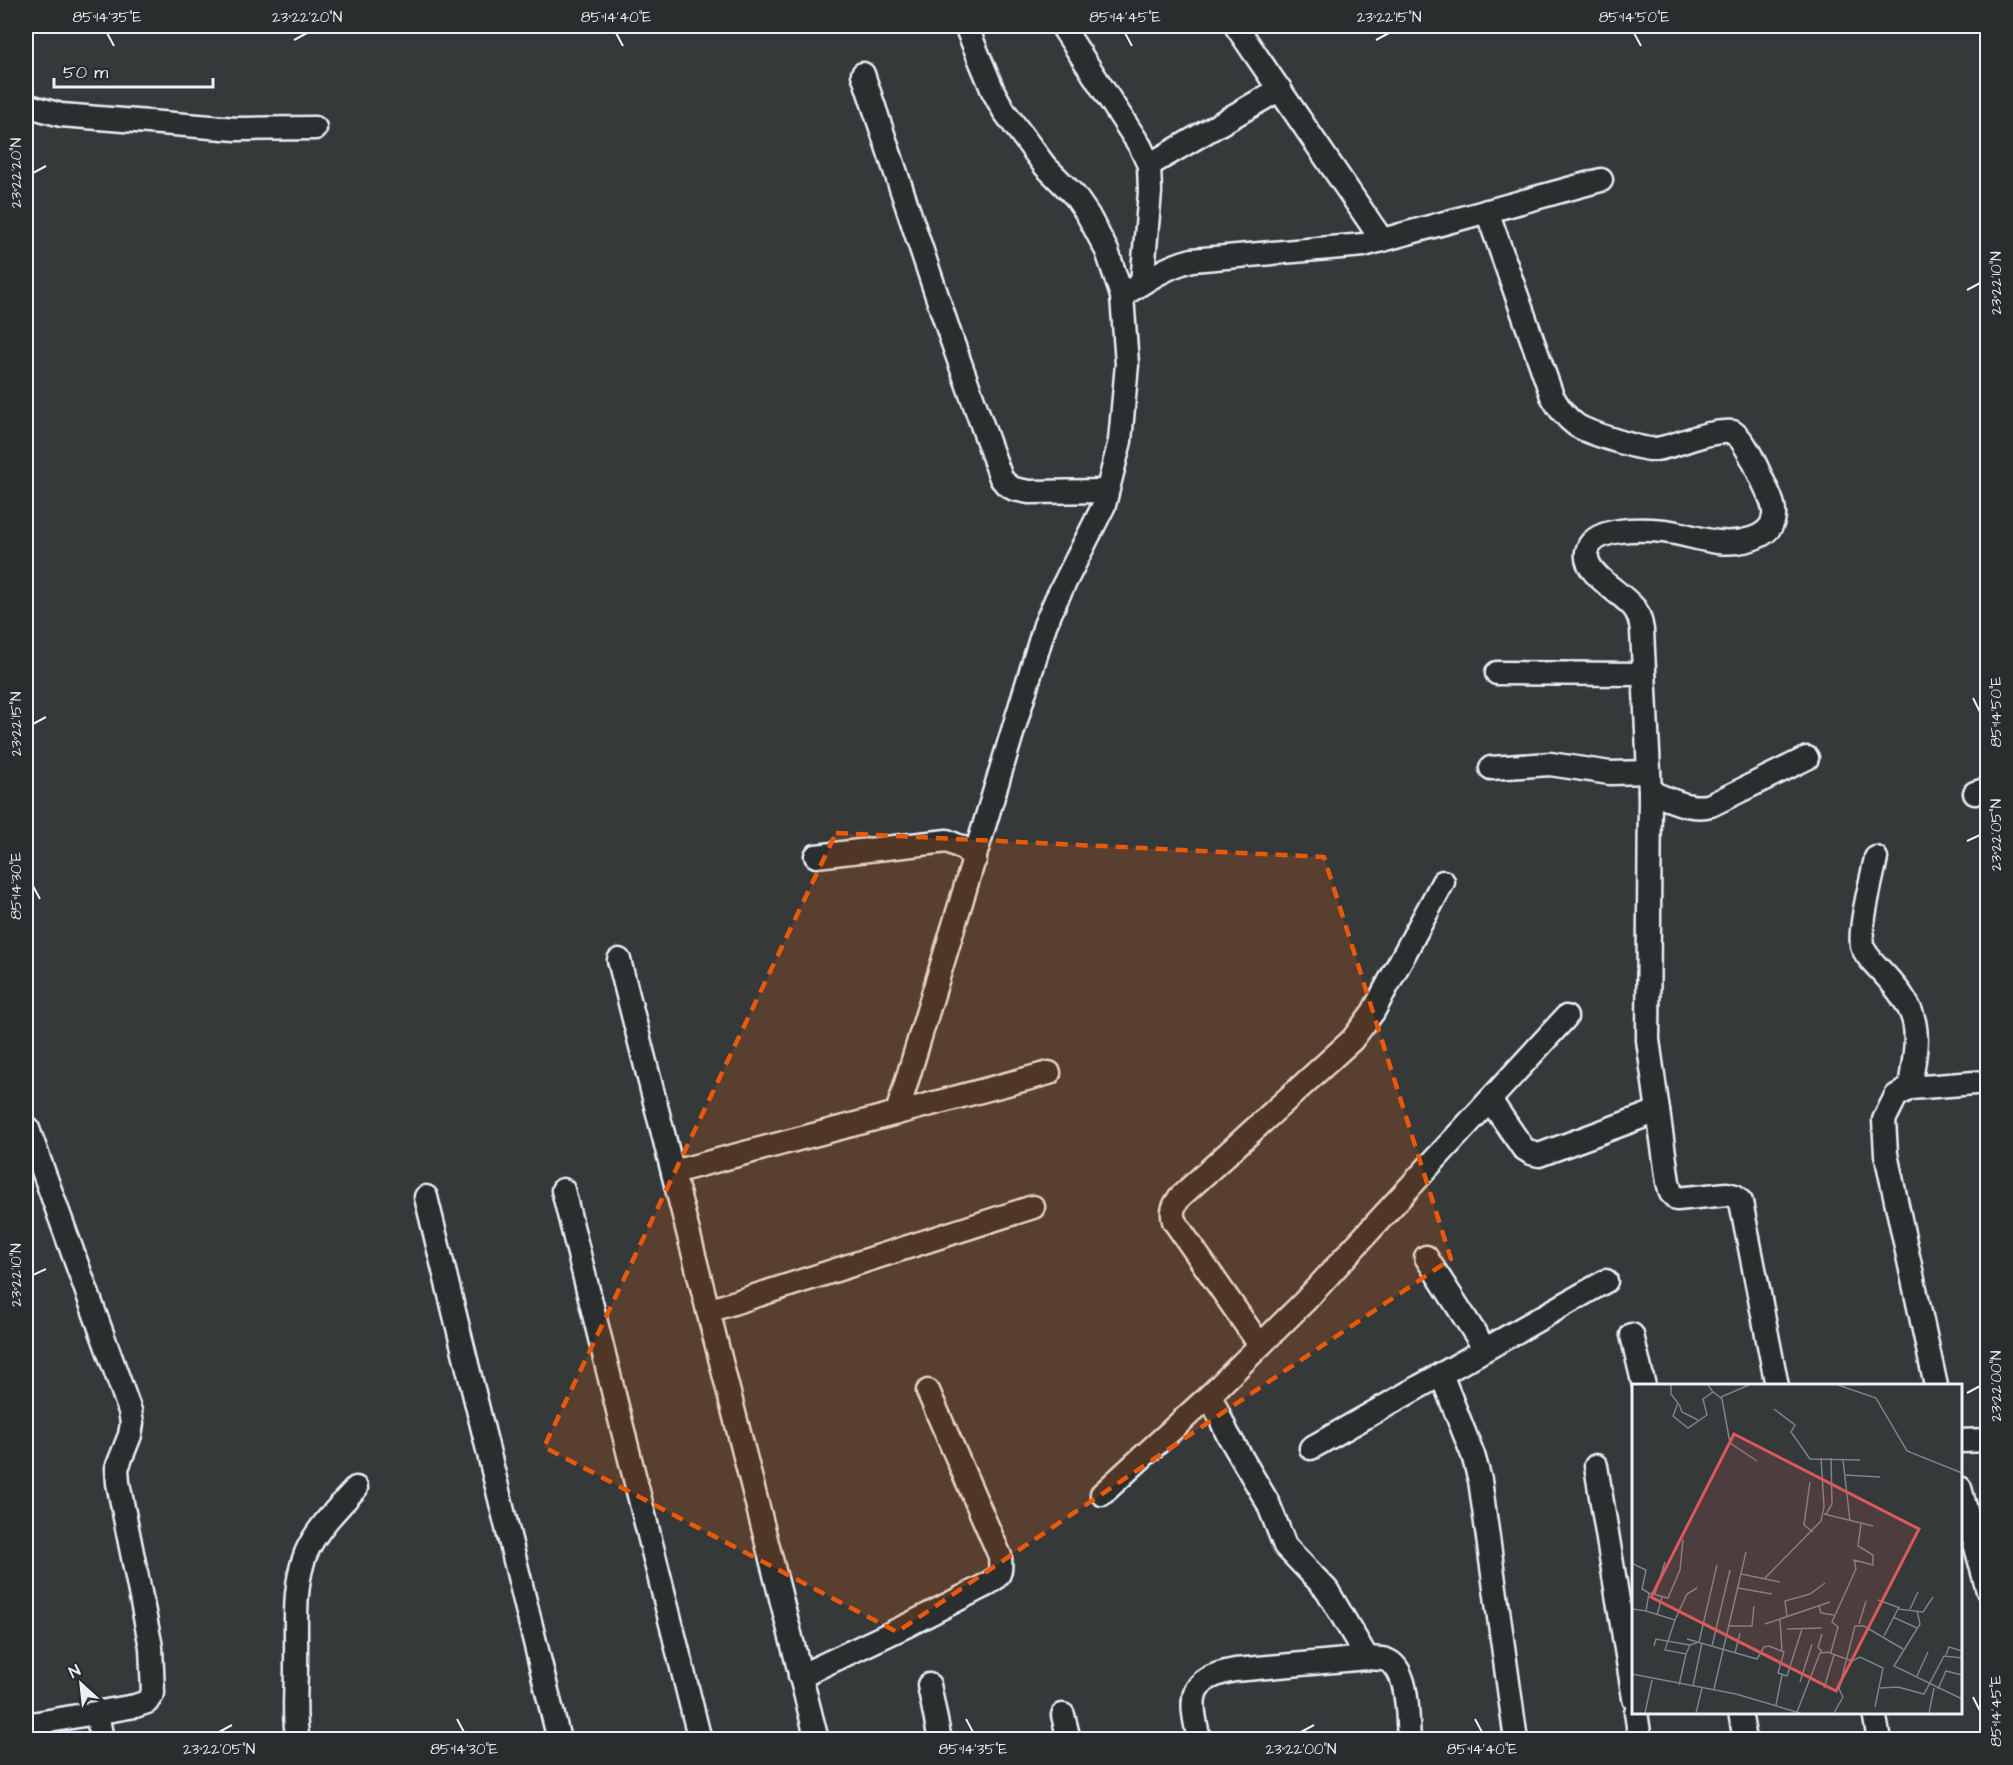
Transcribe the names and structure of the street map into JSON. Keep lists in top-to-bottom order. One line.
{"scale_bar":"50 m","north":"top left","coordinates":["85°14'35\"E","23°22'20\"N","85°14'40\"E","85°14'45\"E","23°22'15\"N","85°14'50\"E","23°22'10\"N","23°22'05\"N","85°14'30\"E","23°22'00\"N"]}
